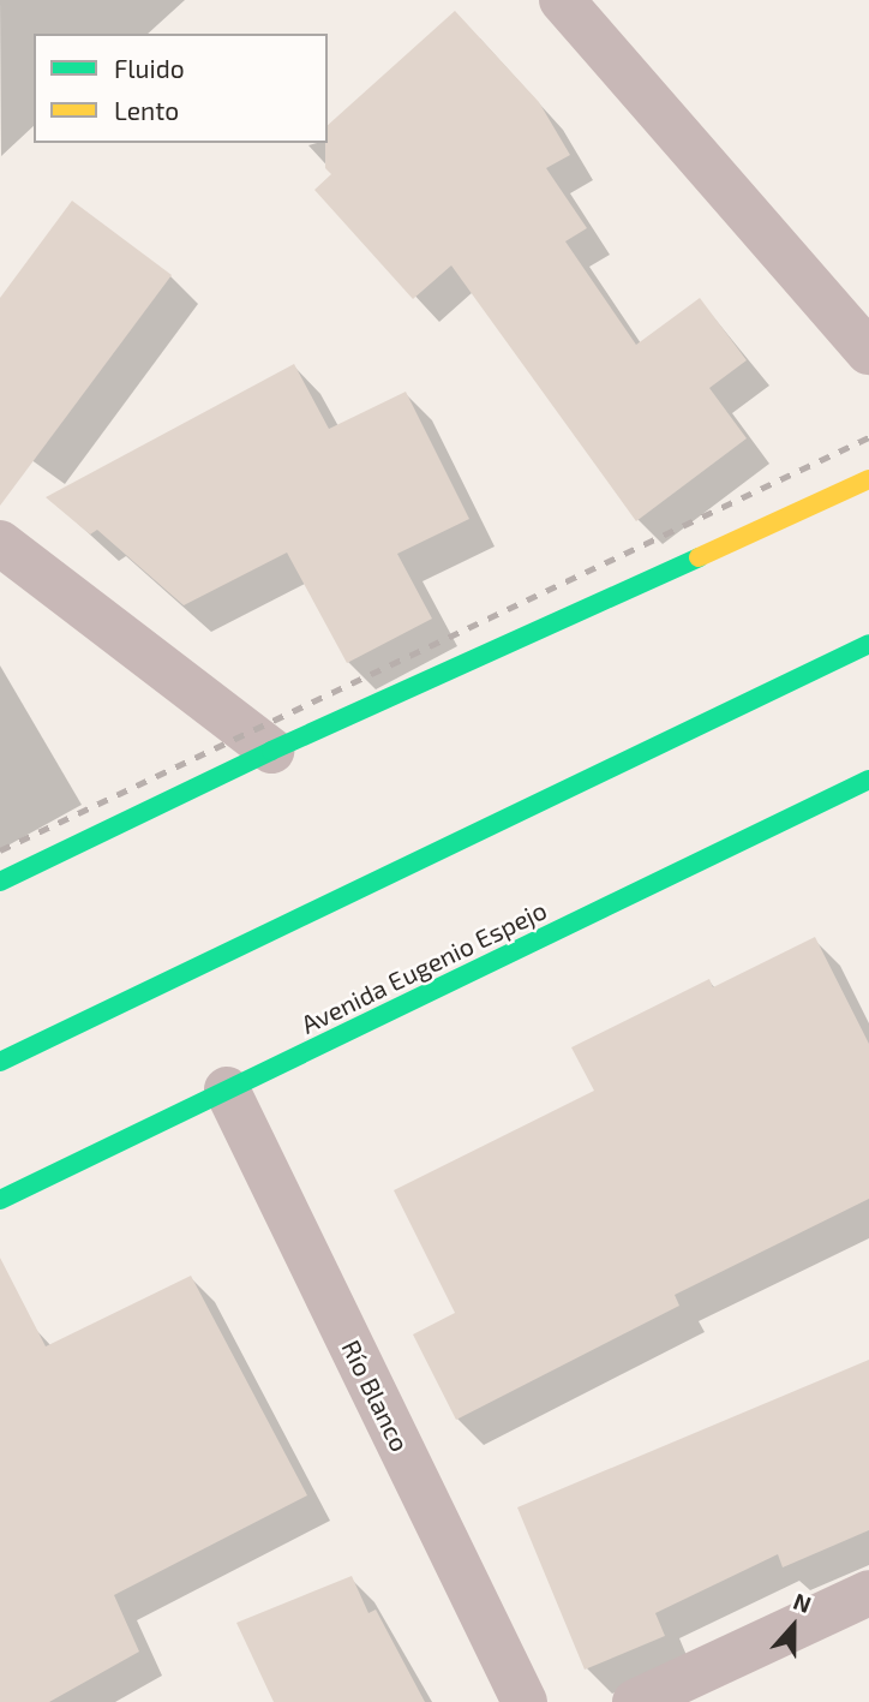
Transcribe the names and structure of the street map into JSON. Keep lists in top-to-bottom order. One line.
{"streets":{"main road":["Avenida Eugenio Espejo"],"street":["Río Blanco"]},"crossings":[["Avenida Eugenio Espejo","Río Blanco"]],"legend":["Fluido","Lento"],"north":"top"}
